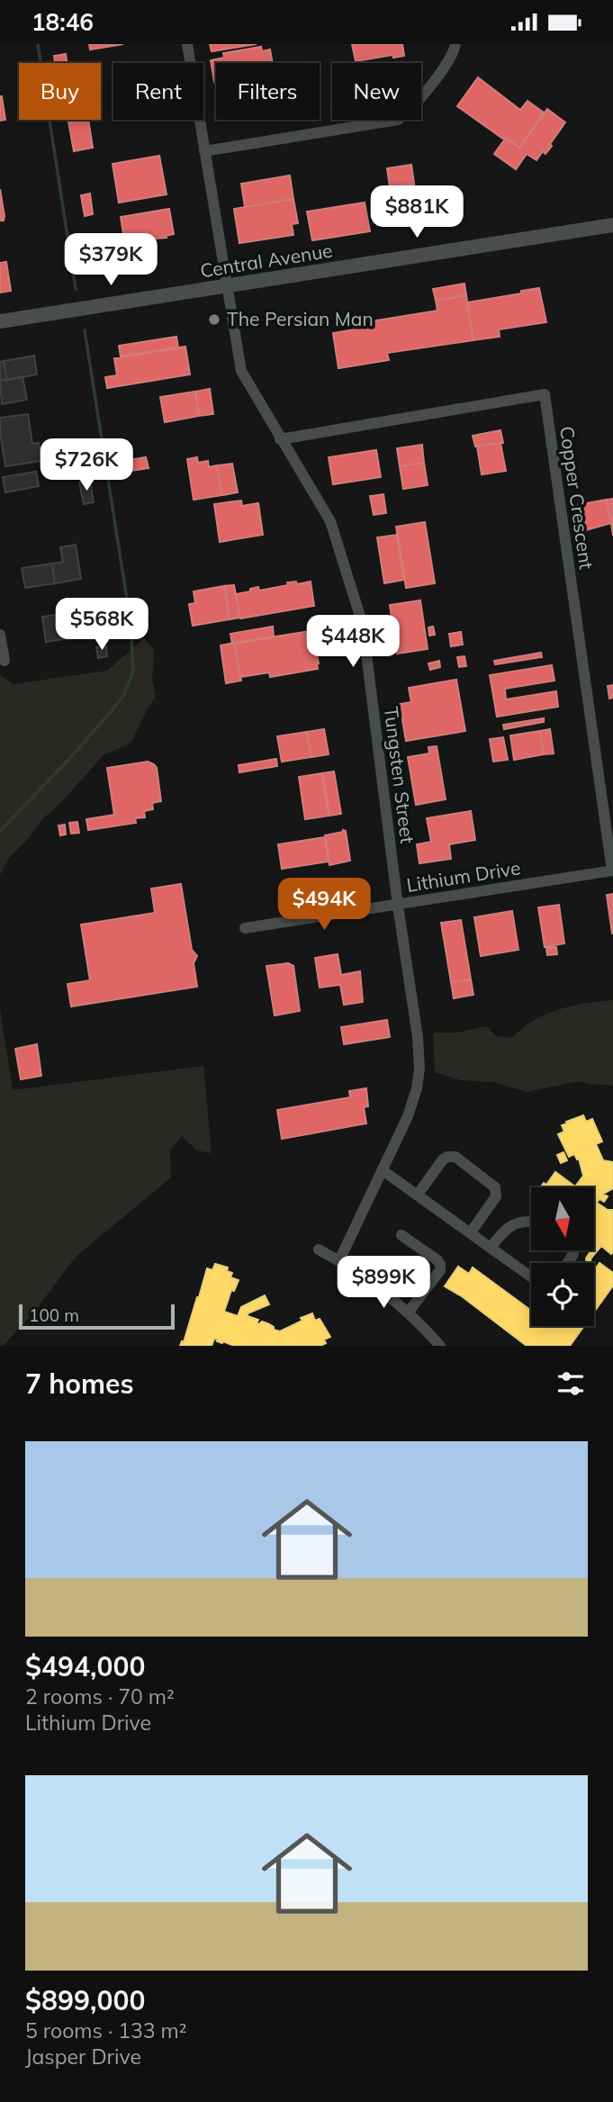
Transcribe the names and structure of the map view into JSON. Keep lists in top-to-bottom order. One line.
{"streets":{"main road":["Central Avenue"],"street":["Copper Crescent","Tungsten Street","Lithium Drive"]},"crossings":[["Central Avenue","Tungsten Street"],["Copper Crescent","Tungsten Street"],["Copper Crescent","Lithium Drive"],["Tungsten Street","Lithium Drive"]],"places":["The Persian Man"],"scale_bar":"100 m","north":"bottom","page":{"status":"18:46","chip":["Buy","Rent","Filters","New"],"price":["$881K","$379K","$726K","$568K","$448K","$494K","$899K"],"scale":"100 m","heading":"7 homes","list":[{"name":"$494,000","note":"2 rooms · 70 m² · Lithium Drive"},{"name":"$899,000","note":"5 rooms · 133 m² · Jasper Drive"}]}}
